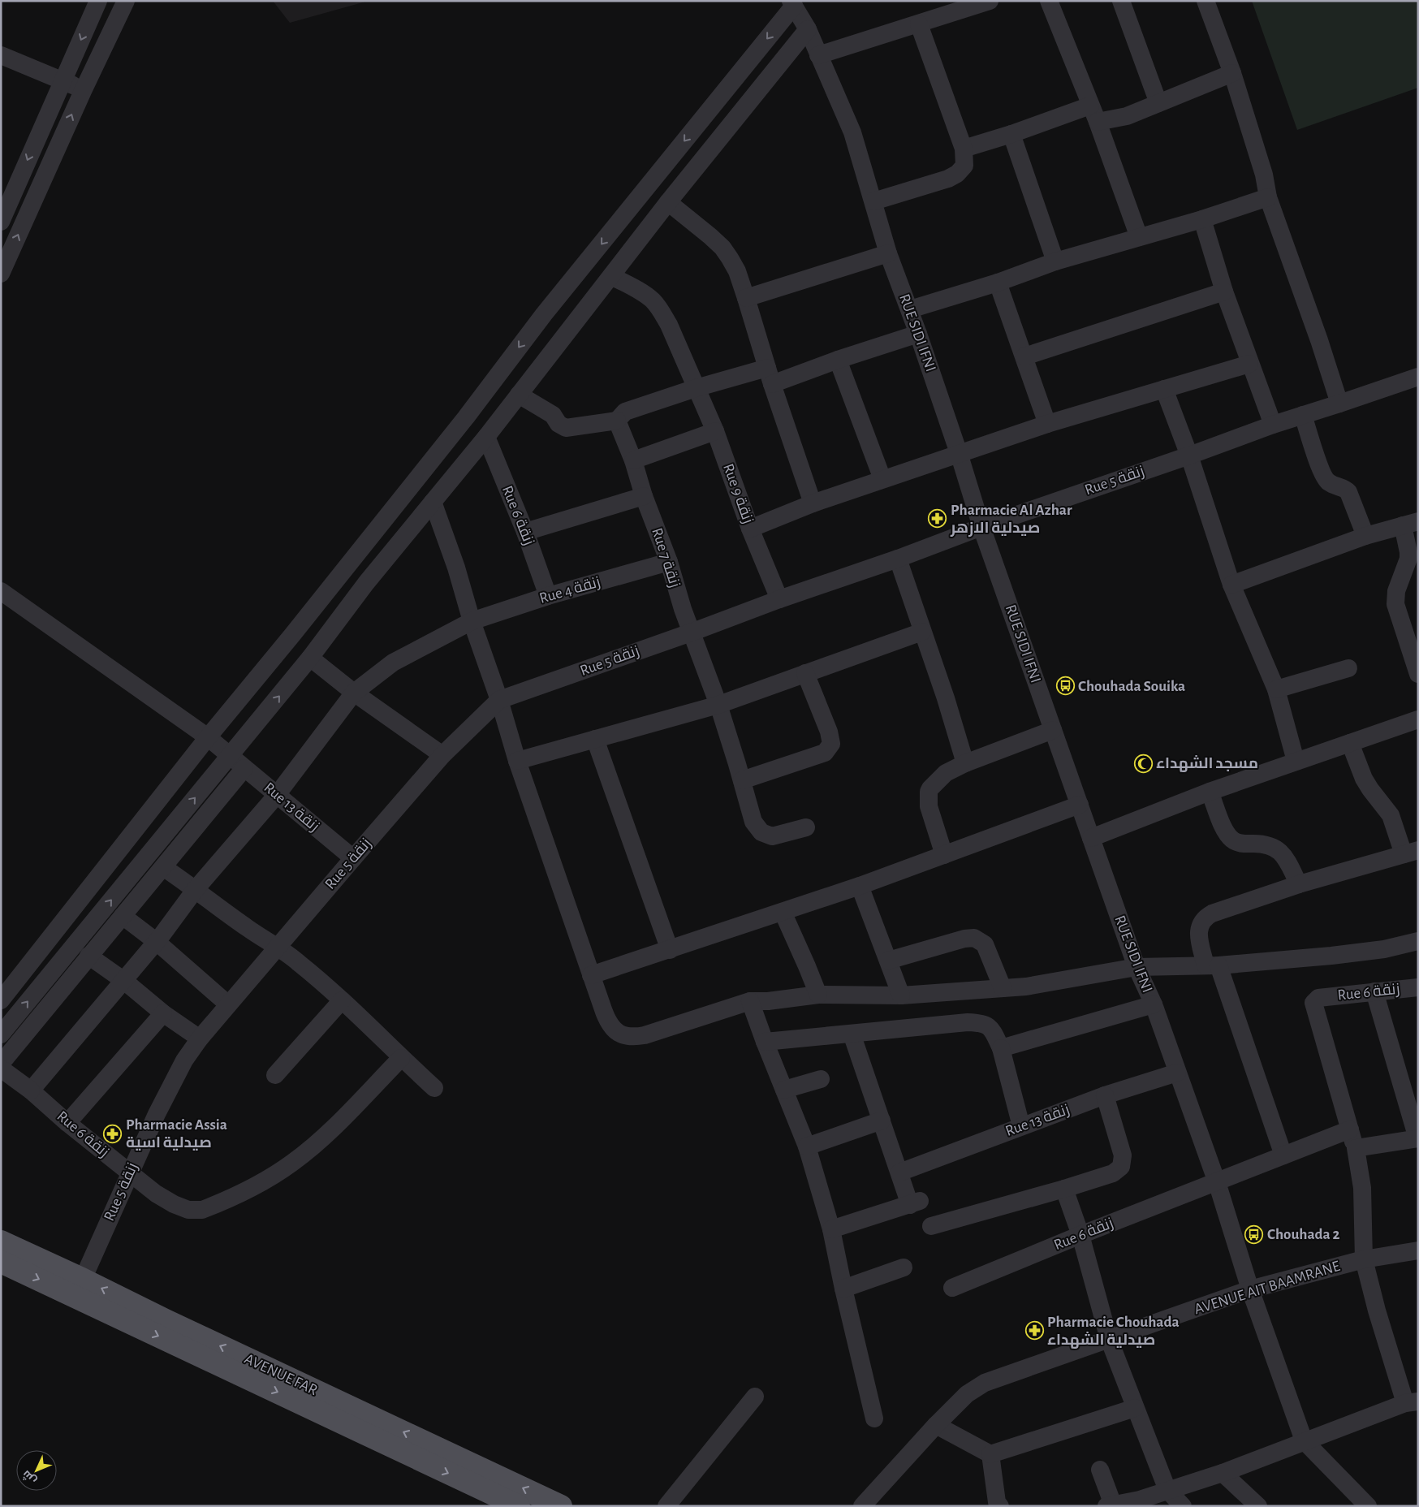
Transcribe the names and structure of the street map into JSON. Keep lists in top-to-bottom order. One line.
{"streets":{"main road":["AVENUE FAR"],"street":["RUE SIDI IFNI","Rue 5 زنقة","Rue 9 زنقة","Rue 6 زنقة","Rue 7 زنقة","Rue 4 زنقة","Rue 13 زنقة","AVENUE AIT BAAMRANE"]},"crossings":[["RUE SIDI IFNI","Rue 5 زنقة"],["RUE SIDI IFNI","Rue 6 زنقة"],["RUE SIDI IFNI","Rue 13 زنقة"],["RUE SIDI IFNI","AVENUE AIT BAAMRANE"],["Rue 5 زنقة","Rue 9 زنقة"],["Rue 5 زنقة","Rue 6 زنقة"],["Rue 5 زنقة","Rue 7 زنقة"],["Rue 5 زنقة","Rue 13 زنقة"],["Rue 5 زنقة","AVENUE FAR"],["Rue 6 زنقة","Rue 4 زنقة"],["Rue 7 زنقة","Rue 4 زنقة"],["Rue 4 زنقة","Rue 13 زنقة"]],"places":{"pharmacy":["Pharmacie Al Azhar صيدلية الازهر","Pharmacie Assia صيدلية اسية","Pharmacie Chouhada صيدلية الشهداء"],"bus stop":["Chouhada Souika","Chouhada 2"],"mosque":["مسجد الشهداء"]},"north":"bottom left"}
